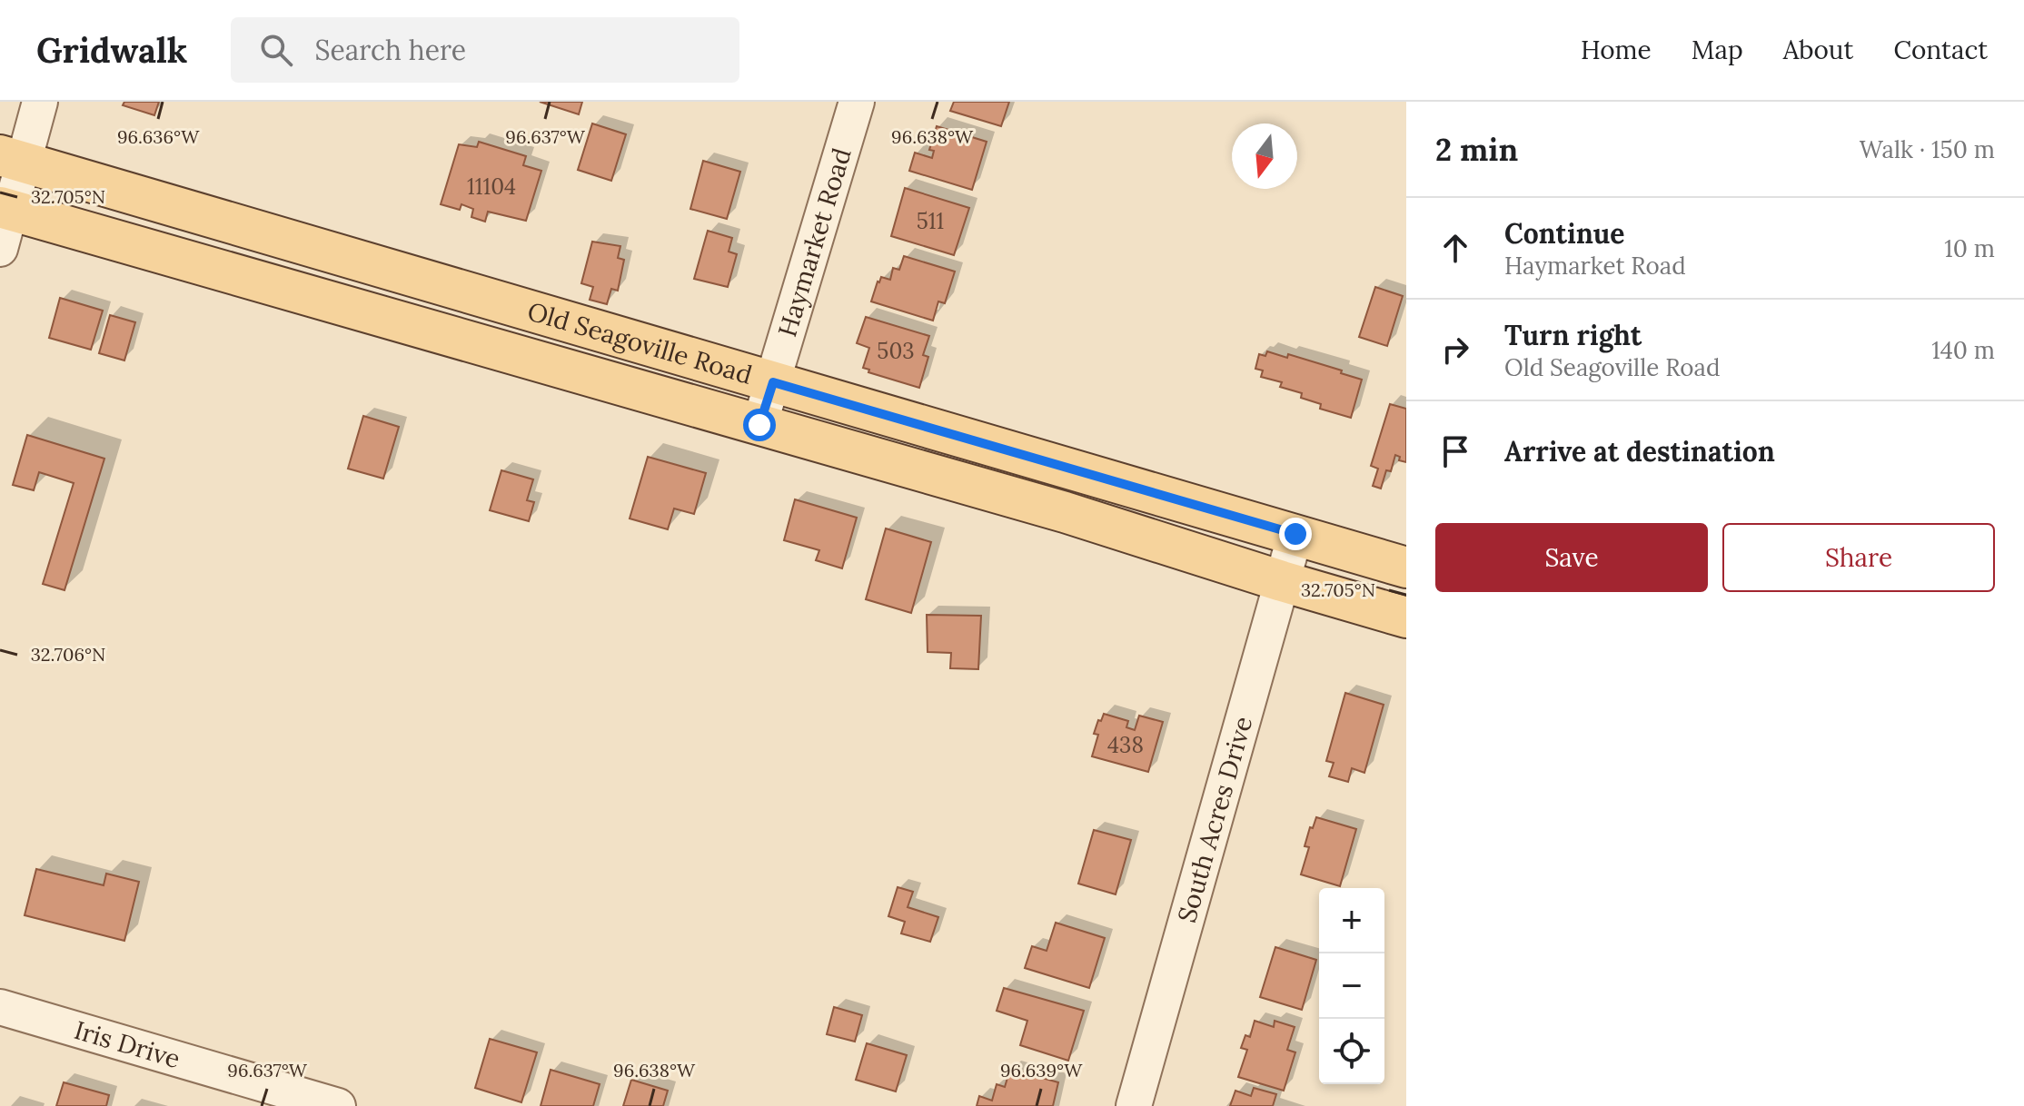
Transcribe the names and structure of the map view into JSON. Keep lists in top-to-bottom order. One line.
{"streets":{"main road":["Old Seagoville Road"],"street":["Haymarket Road","South Acres Drive","Iris Drive"]},"crossings":[["Haymarket Road","Old Seagoville Road"],["Old Seagoville Road","South Acres Drive"]],"house_numbers":["11104","511","503","438"],"north":"bottom","page":{"header":"Gridwalk","search":"Search here","nav":["Home","Map","About","Contact"],"heading":["2 min","Walk · 150 m"],"list":[["Continue","Haymarket Road","10 m"],["Turn right","Old Seagoville Road","140 m"],"Arrive at destination"],"buttons":["Save","Share"],"map_buttons":["+","−"]},"coordinates":["96.636°W","96.637°W","96.638°W","32.705°N","32.706°N","96.639°W"]}
